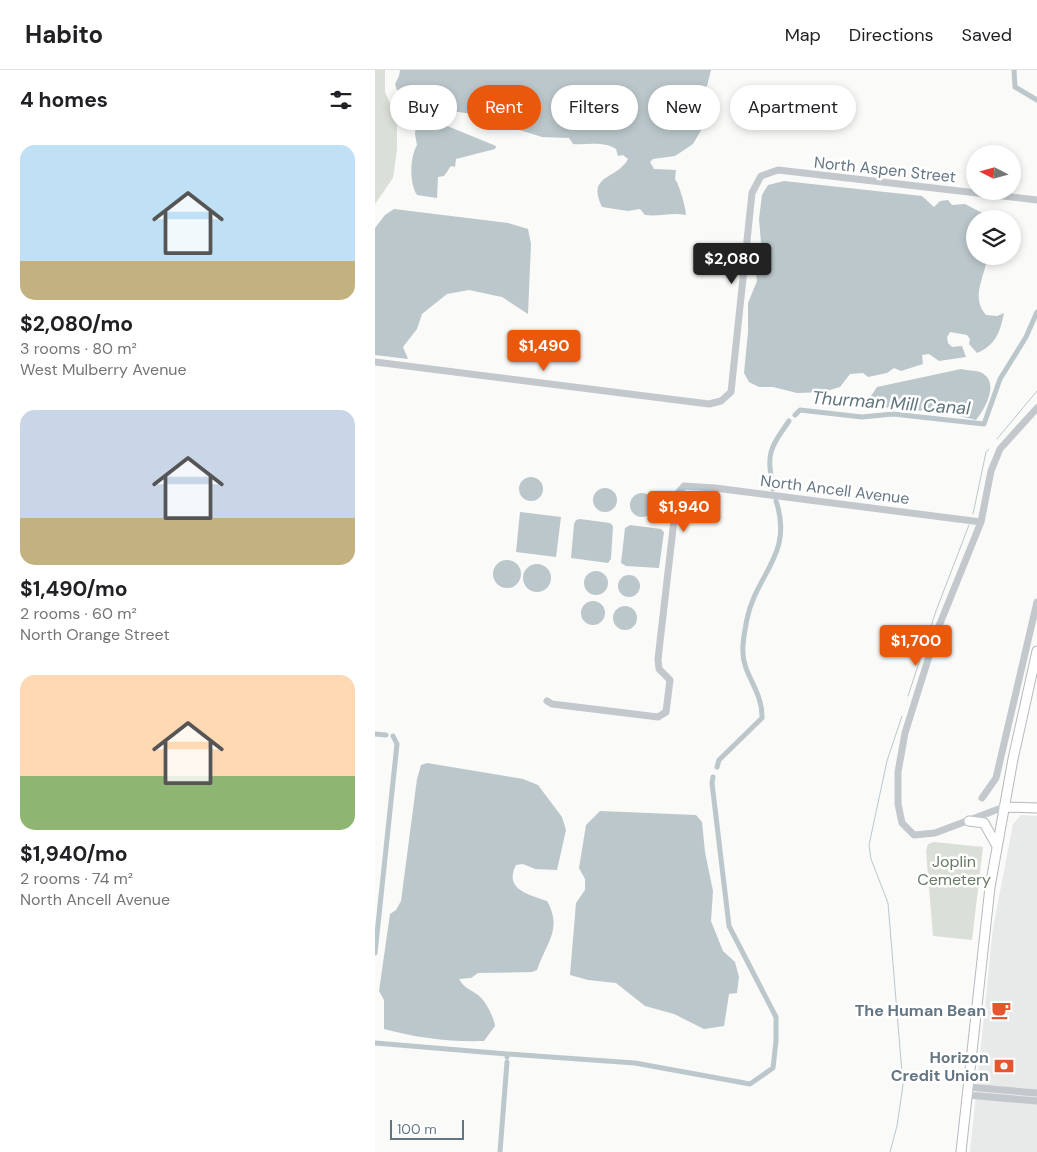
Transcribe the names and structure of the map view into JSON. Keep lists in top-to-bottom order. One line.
{"streets":{"street":["North Aspen Street","North Ancell Avenue"]},"water":["Thurman Mill Canal"],"parks":["Joplin Cemetery"],"places":{"cafe":["The Human Bean"],"bank":["Horizon Credit Union"]},"scale_bar":"100 m","north":"left","page":{"header":"Habito","nav":["Map","Directions","Saved"],"heading":"4 homes","chip":["Buy","Rent","Filters","New","Apartment"],"list":[{"name":"$2,080/mo","note":"3 rooms · 80 m² · West Mulberry Avenue"},{"name":"$1,490/mo","note":"2 rooms · 60 m² · North Orange Street"},{"name":"$1,940/mo","note":"2 rooms · 74 m² · North Ancell Avenue"}],"price":["$2,080","$1,490","$1,940","$1,700"],"scale":"100 m"}}
